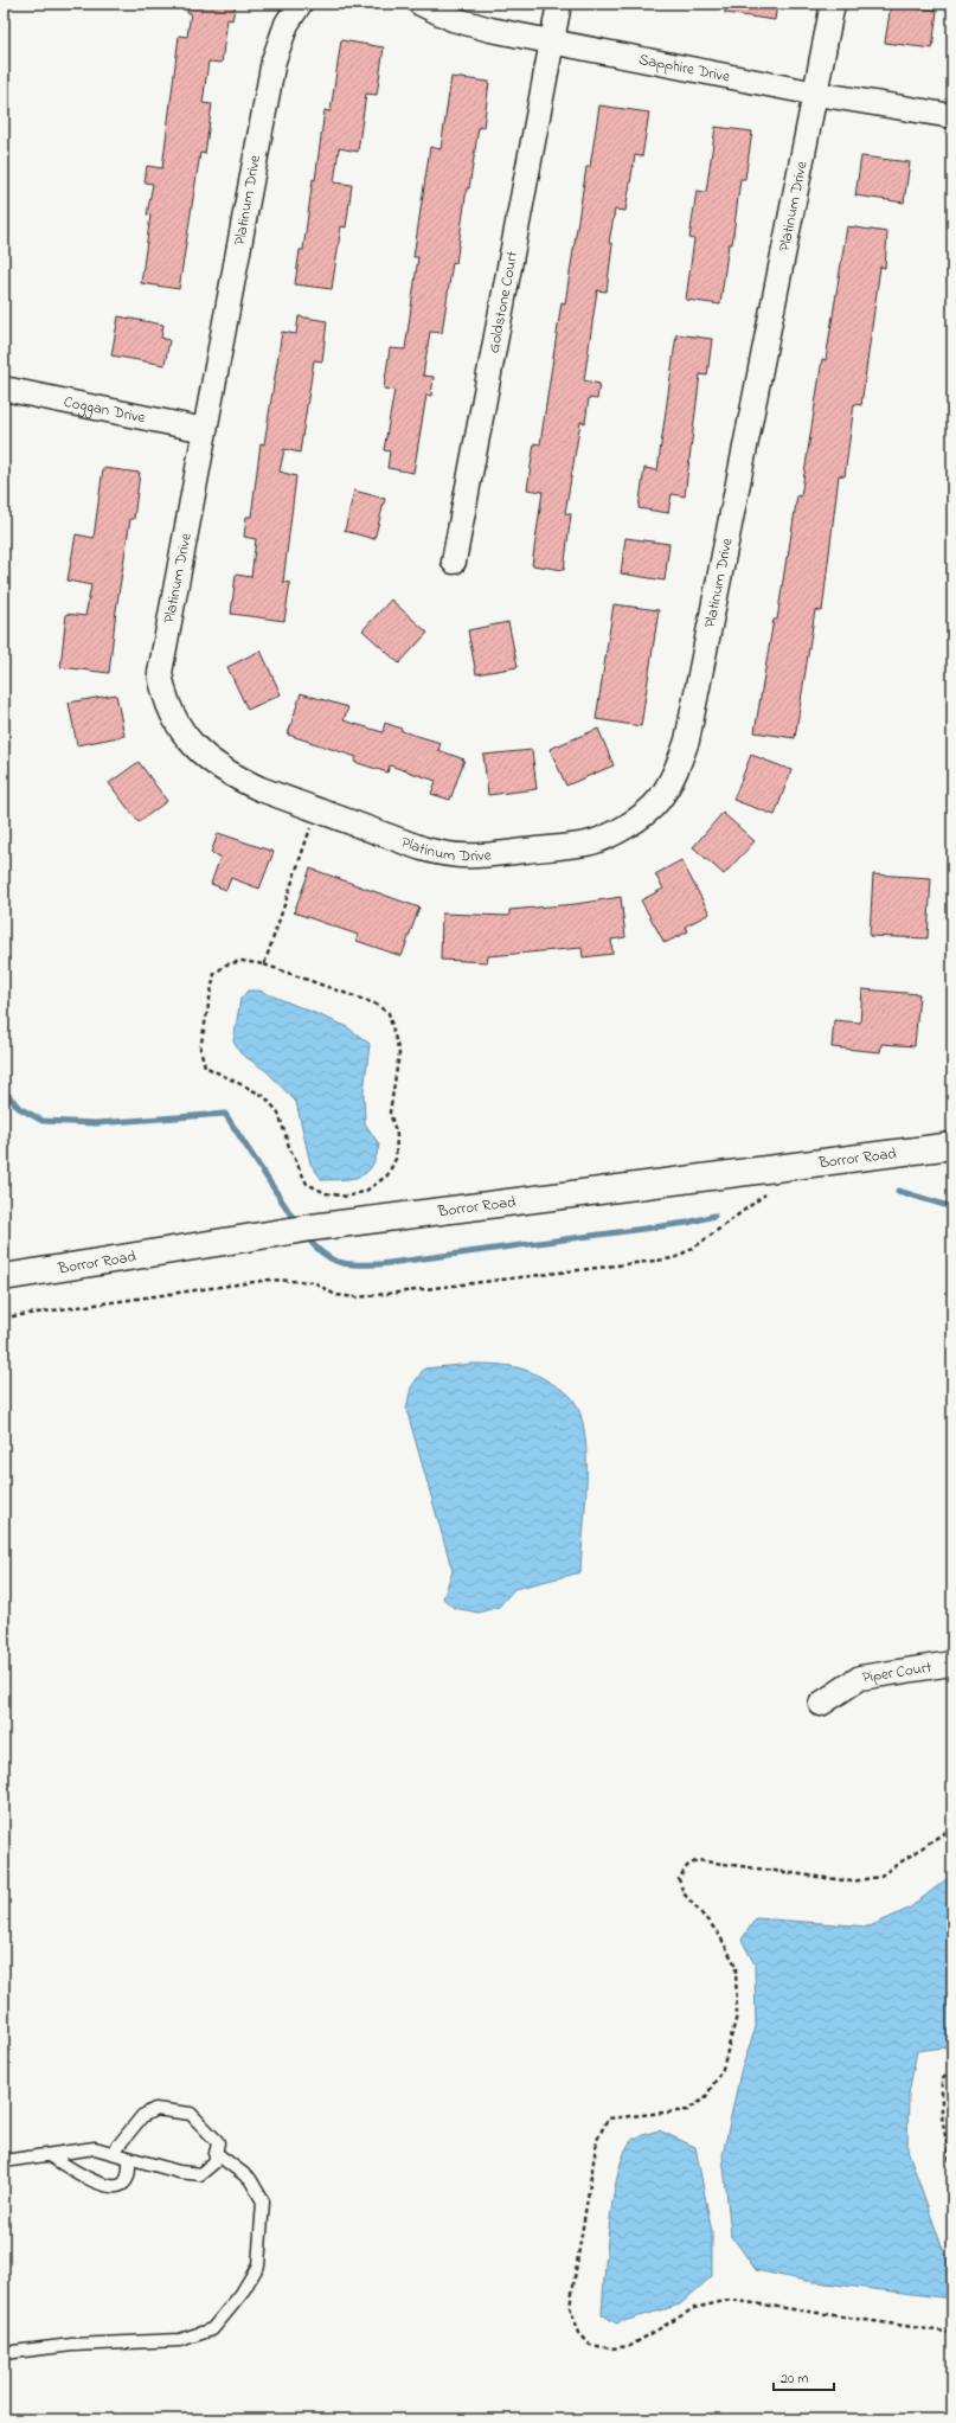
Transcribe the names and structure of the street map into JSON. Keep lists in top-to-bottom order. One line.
{"streets":{"street":["Sapphire Drive","Platinum Drive","Goldstone Court","Coggan Drive","Borror Road","Piper Court"]},"crossings":[["Sapphire Drive","Platinum Drive"],["Sapphire Drive","Goldstone Court"],["Platinum Drive","Coggan Drive"]],"scale_bar":"20 m"}
